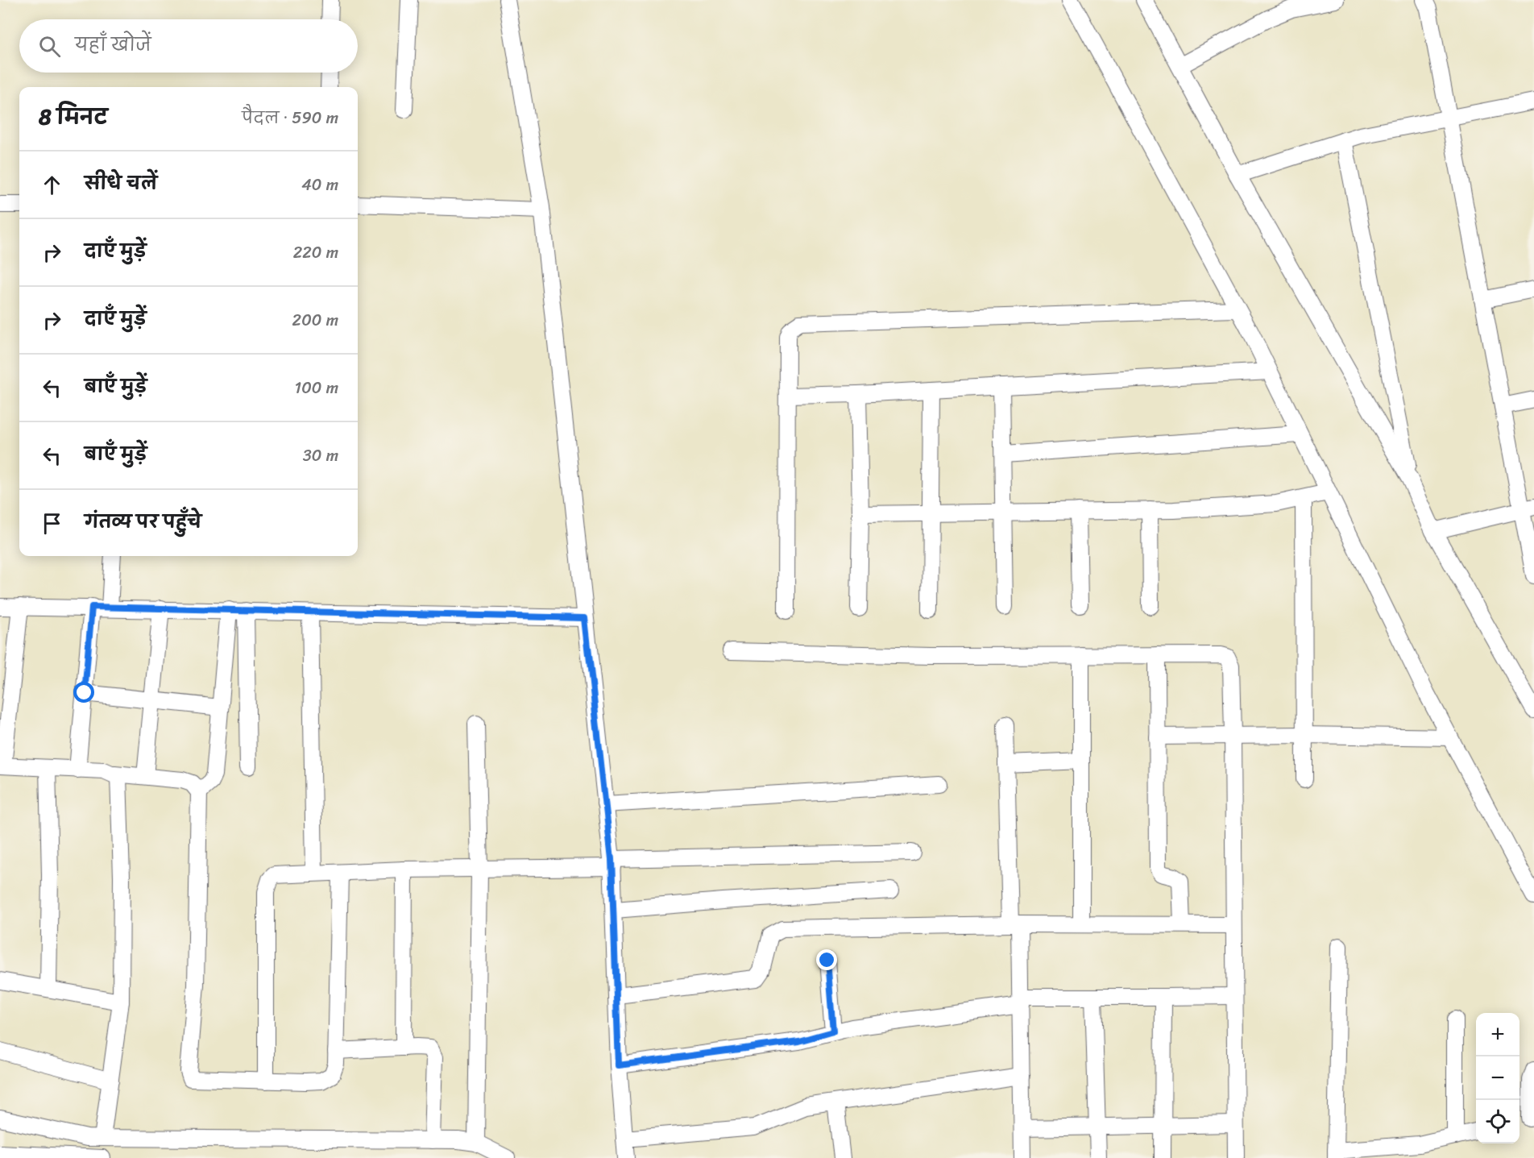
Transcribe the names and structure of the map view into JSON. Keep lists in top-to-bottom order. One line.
{"page":{"search":"यहाँ खोजें","heading":["8 मिनट","पैदल · 590 m"],"list":[["सीधे चलें","40 m"],["दाएँ मुड़ें","220 m"],["दाएँ मुड़ें","200 m"],["बाएँ मुड़ें","100 m"],["बाएँ मुड़ें","30 m"],"गंतव्य पर पहुँचे"],"map_buttons":["+","−"]}}
